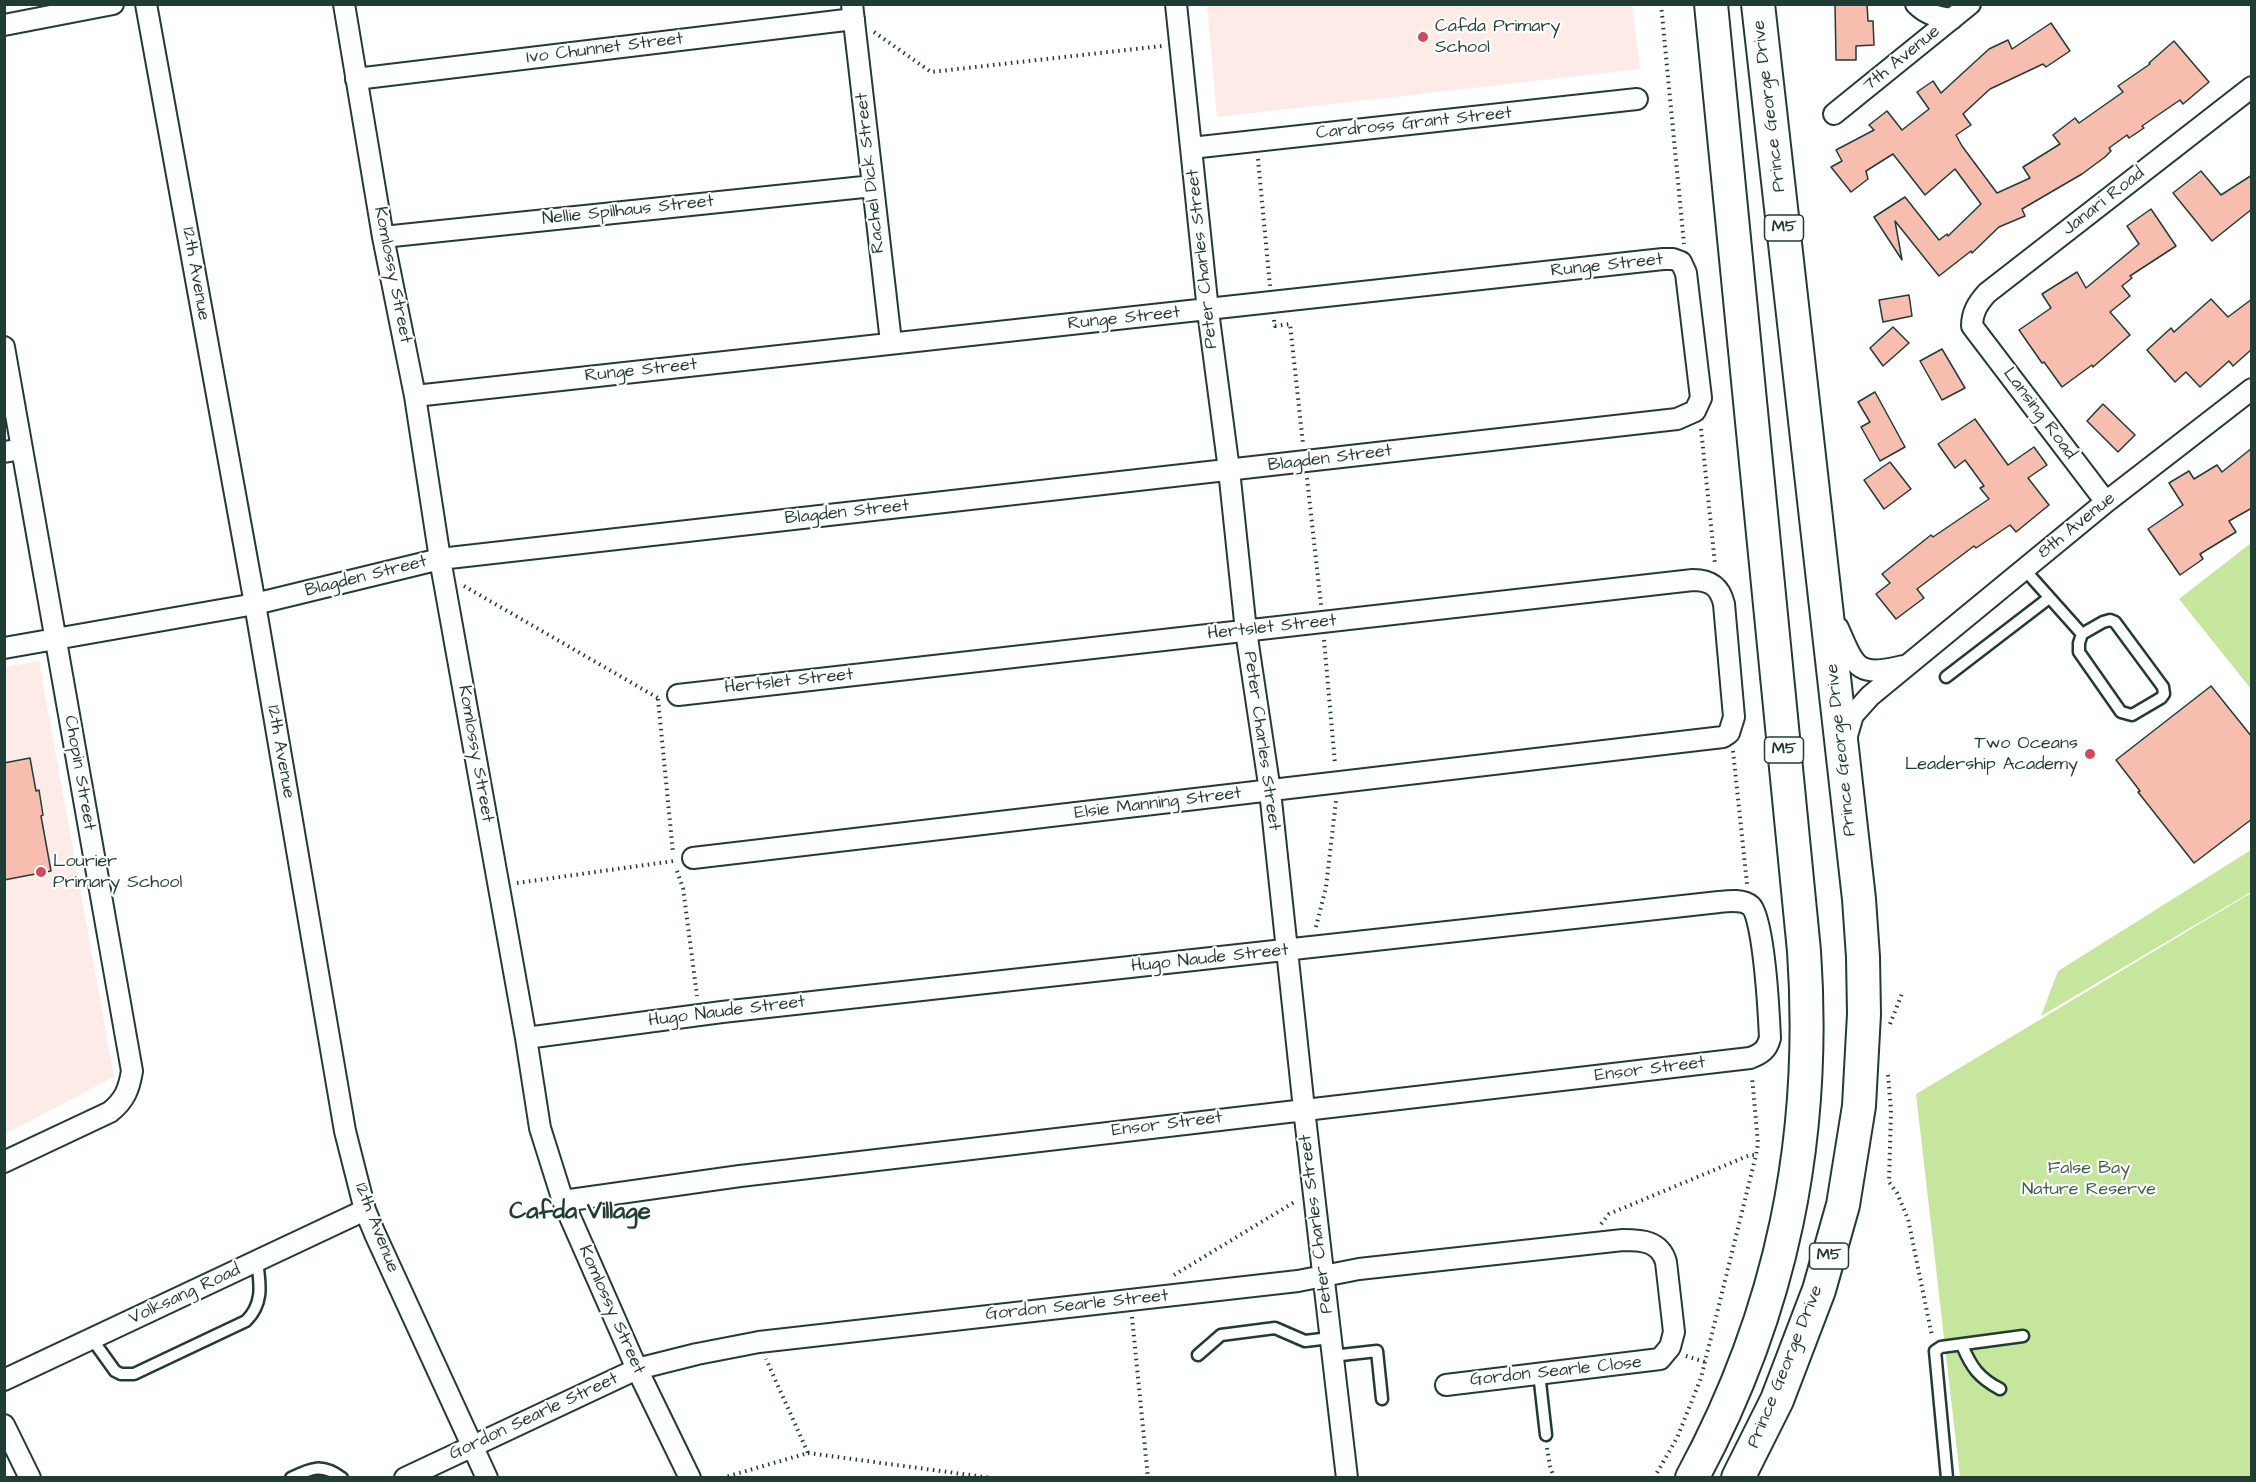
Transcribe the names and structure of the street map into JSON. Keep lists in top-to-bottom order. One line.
{"streets":{"main road":["Prince George Drive","M5"],"street":["Ivo Chunnet Street","7th Avenue","Cardross Grant Street","Rachel Dick Street","Janari Road","Nellie Spilhaus Street","Peter Charles Street","Runge Street","12th Avenue","Komlossy Street","Lansing Road","Blagden Street","8th Avenue","Hertslet Street","Chopin Street","Elsie Manning Street","Hugo Naude Street","Ensor Street","Volksang Road","Gordon Searle Street","Gordon Searle Close"]},"crossings":[["Ivo Chunnet Street","Rachel Dick Street"],["Ivo Chunnet Street","Komlossy Street"],["Prince George Drive","8th Avenue"],["Cardross Grant Street","Peter Charles Street"],["Rachel Dick Street","Nellie Spilhaus Street"],["Rachel Dick Street","Runge Street"],["Janari Road","Lansing Road"],["Nellie Spilhaus Street","Komlossy Street"],["Peter Charles Street","Runge Street"],["Peter Charles Street","Blagden Street"],["Peter Charles Street","Hertslet Street"],["Peter Charles Street","Elsie Manning Street"],["Peter Charles Street","Hugo Naude Street"],["Peter Charles Street","Ensor Street"],["Peter Charles Street","Gordon Searle Street"],["Runge Street","Komlossy Street"],["Runge Street","Blagden Street"],["12th Avenue","Blagden Street"],["12th Avenue","Volksang Road"],["12th Avenue","Gordon Searle Street"],["Komlossy Street","Blagden Street"],["Komlossy Street","Hugo Naude Street"],["Komlossy Street","Ensor Street"],["Komlossy Street","Gordon Searle Street"],["Lansing Road","8th Avenue"],["Blagden Street","Chopin Street"],["Hertslet Street","Elsie Manning Street"],["Hugo Naude Street","Ensor Street"],["Gordon Searle Street","Gordon Searle Close"]],"districts":["Cafda Village"],"parks":["False Bay Nature Reserve"],"places":["Cafda Primary School","Two Oceans Leadership Academy","Lourier Primary School"]}
